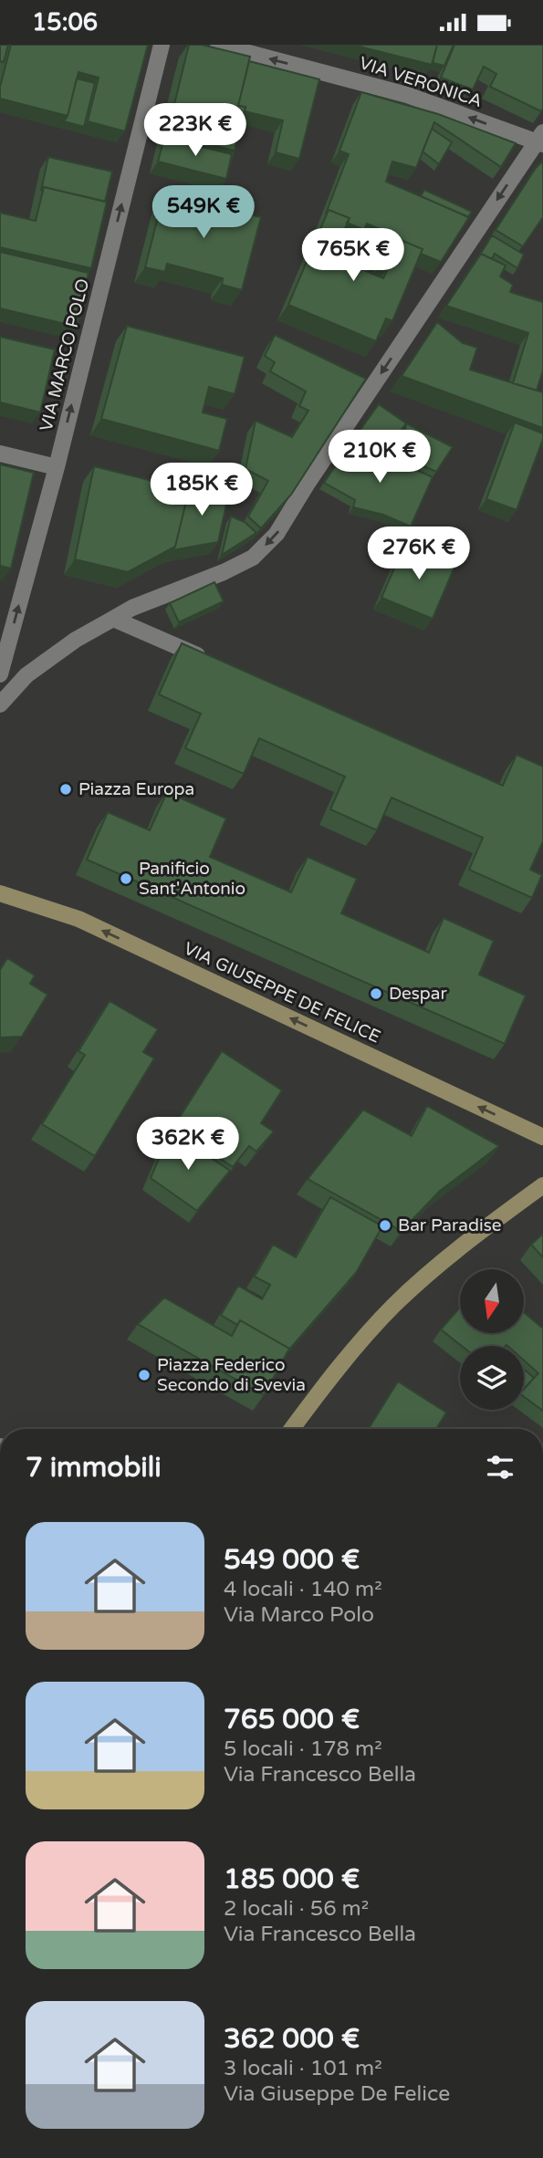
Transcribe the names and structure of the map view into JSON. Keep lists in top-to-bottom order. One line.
{"streets":{"street":["VIA VERONICA","VIA MARCO POLO","VIA GIUSEPPE DE FELICE"]},"one_way":["VIA VERONICA","VIA MARCO POLO","VIA GIUSEPPE DE FELICE"],"places":["Piazza Europa","Panificio Sant'Antonio","Despar","Bar Paradise","Piazza Federico Secondo di Svevia"],"north":"bottom","page":{"status":"15:06","price":["223K €","549K €","765K €","210K €","185K €","276K €","362K €"],"heading":"7 immobili","list":[{"name":"549 000 €","note":"4 locali · 140 m² · Via Marco Polo"},{"name":"765 000 €","note":"5 locali · 178 m² · Via Francesco Bella"},{"name":"185 000 €","note":"2 locali · 56 m² · Via Francesco Bella"},{"name":"362 000 €","note":"3 locali · 101 m² · Via Giuseppe De Felice"}]}}
